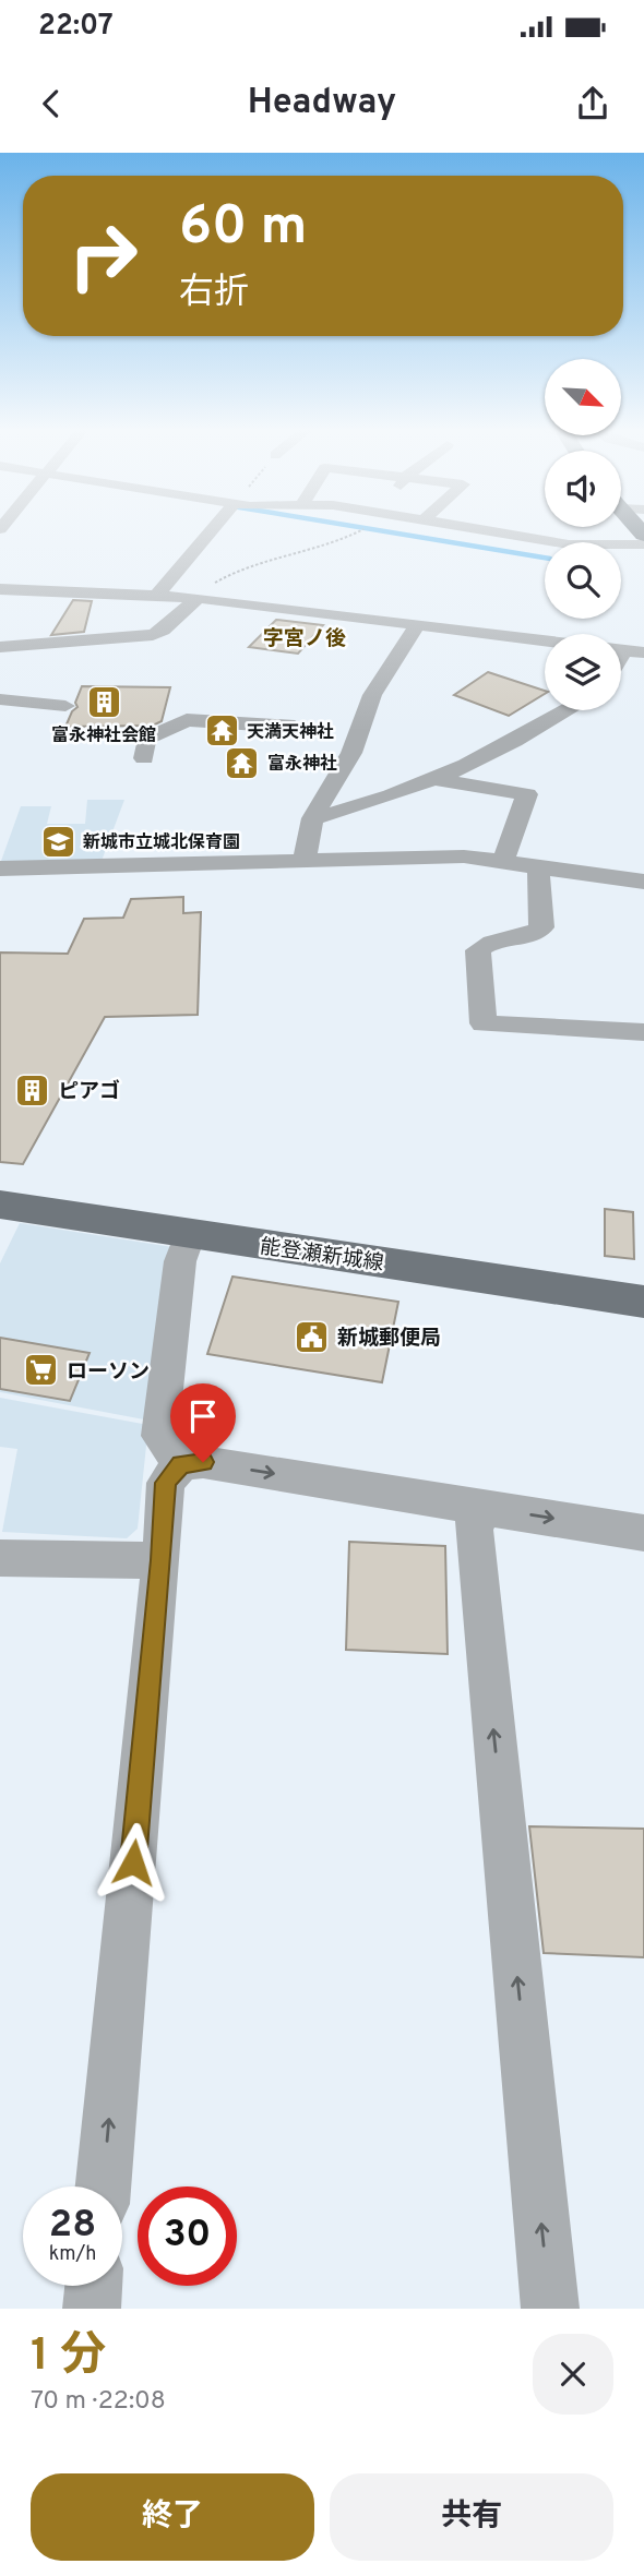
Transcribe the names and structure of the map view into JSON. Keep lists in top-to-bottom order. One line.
{"streets":{"main road":["能登瀬新城線"]},"districts":["字宮ノ後"],"places":{"building":["富永神社会館","ピアゴ"],"temple":["天満天神社","富永神社"],"school or university":["新城市立城北保育園"],"public building":["新城郵便局"],"supermarket":["ローソン"]},"north":"bottom right","page":{"status":"22:07","header":"Headway","turn":["60 m","右折"],"speed":"28 km/h","limit":"30","heading":["1 分","70 m · 22:08"],"buttons":["終了","共有"]}}
